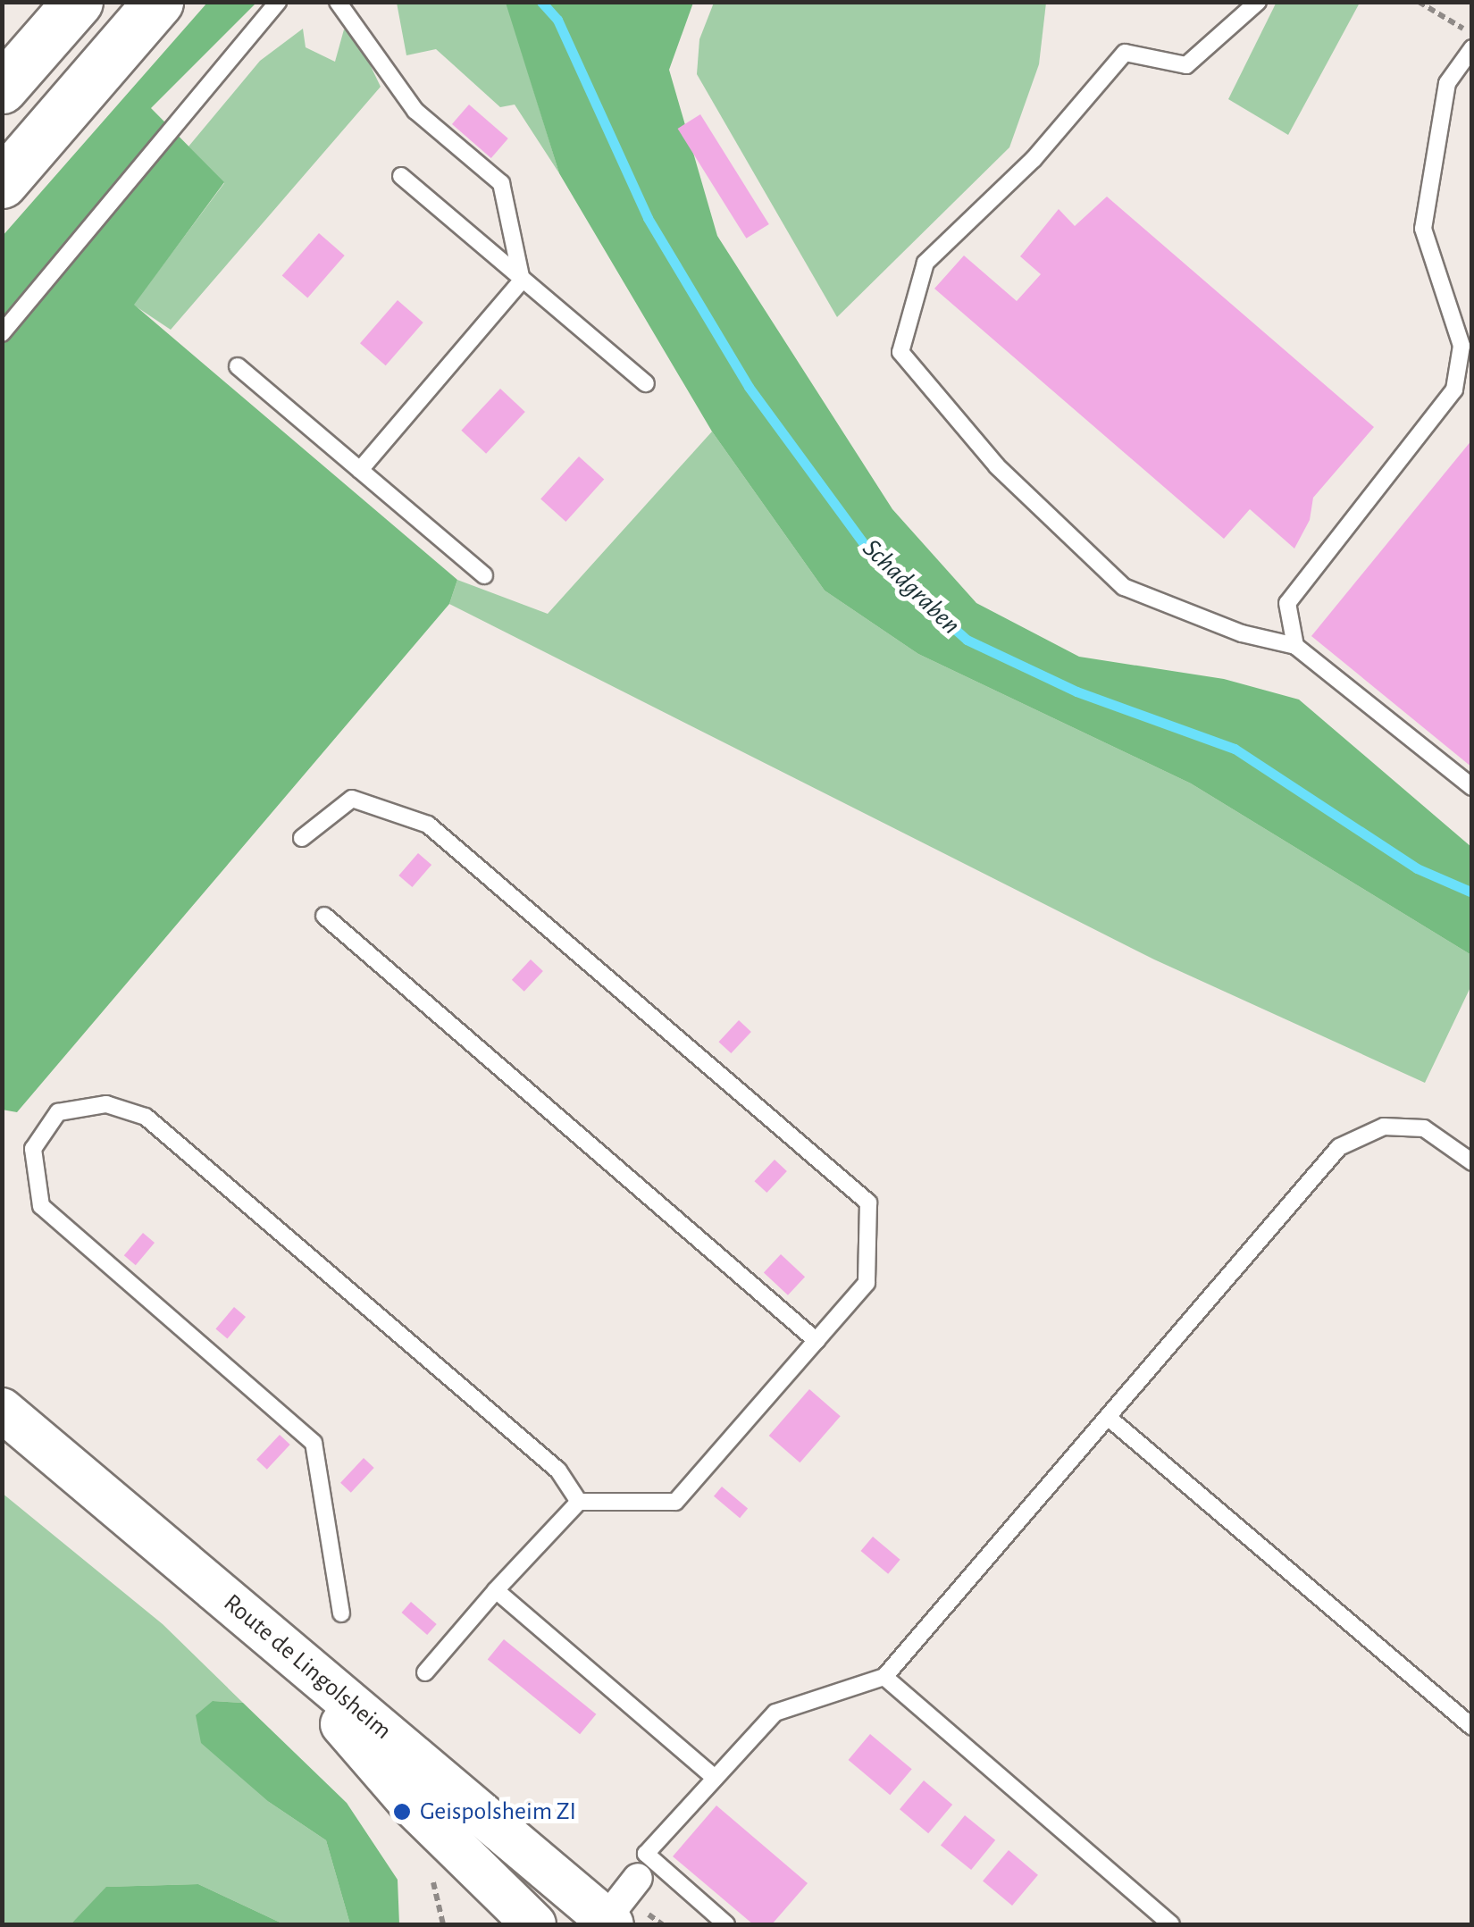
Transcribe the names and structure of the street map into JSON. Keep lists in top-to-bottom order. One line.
{"streets":{"main road":["Route de Lingolsheim"]},"water":["Schadgraben"],"places":["Geispolsheim ZI"]}
